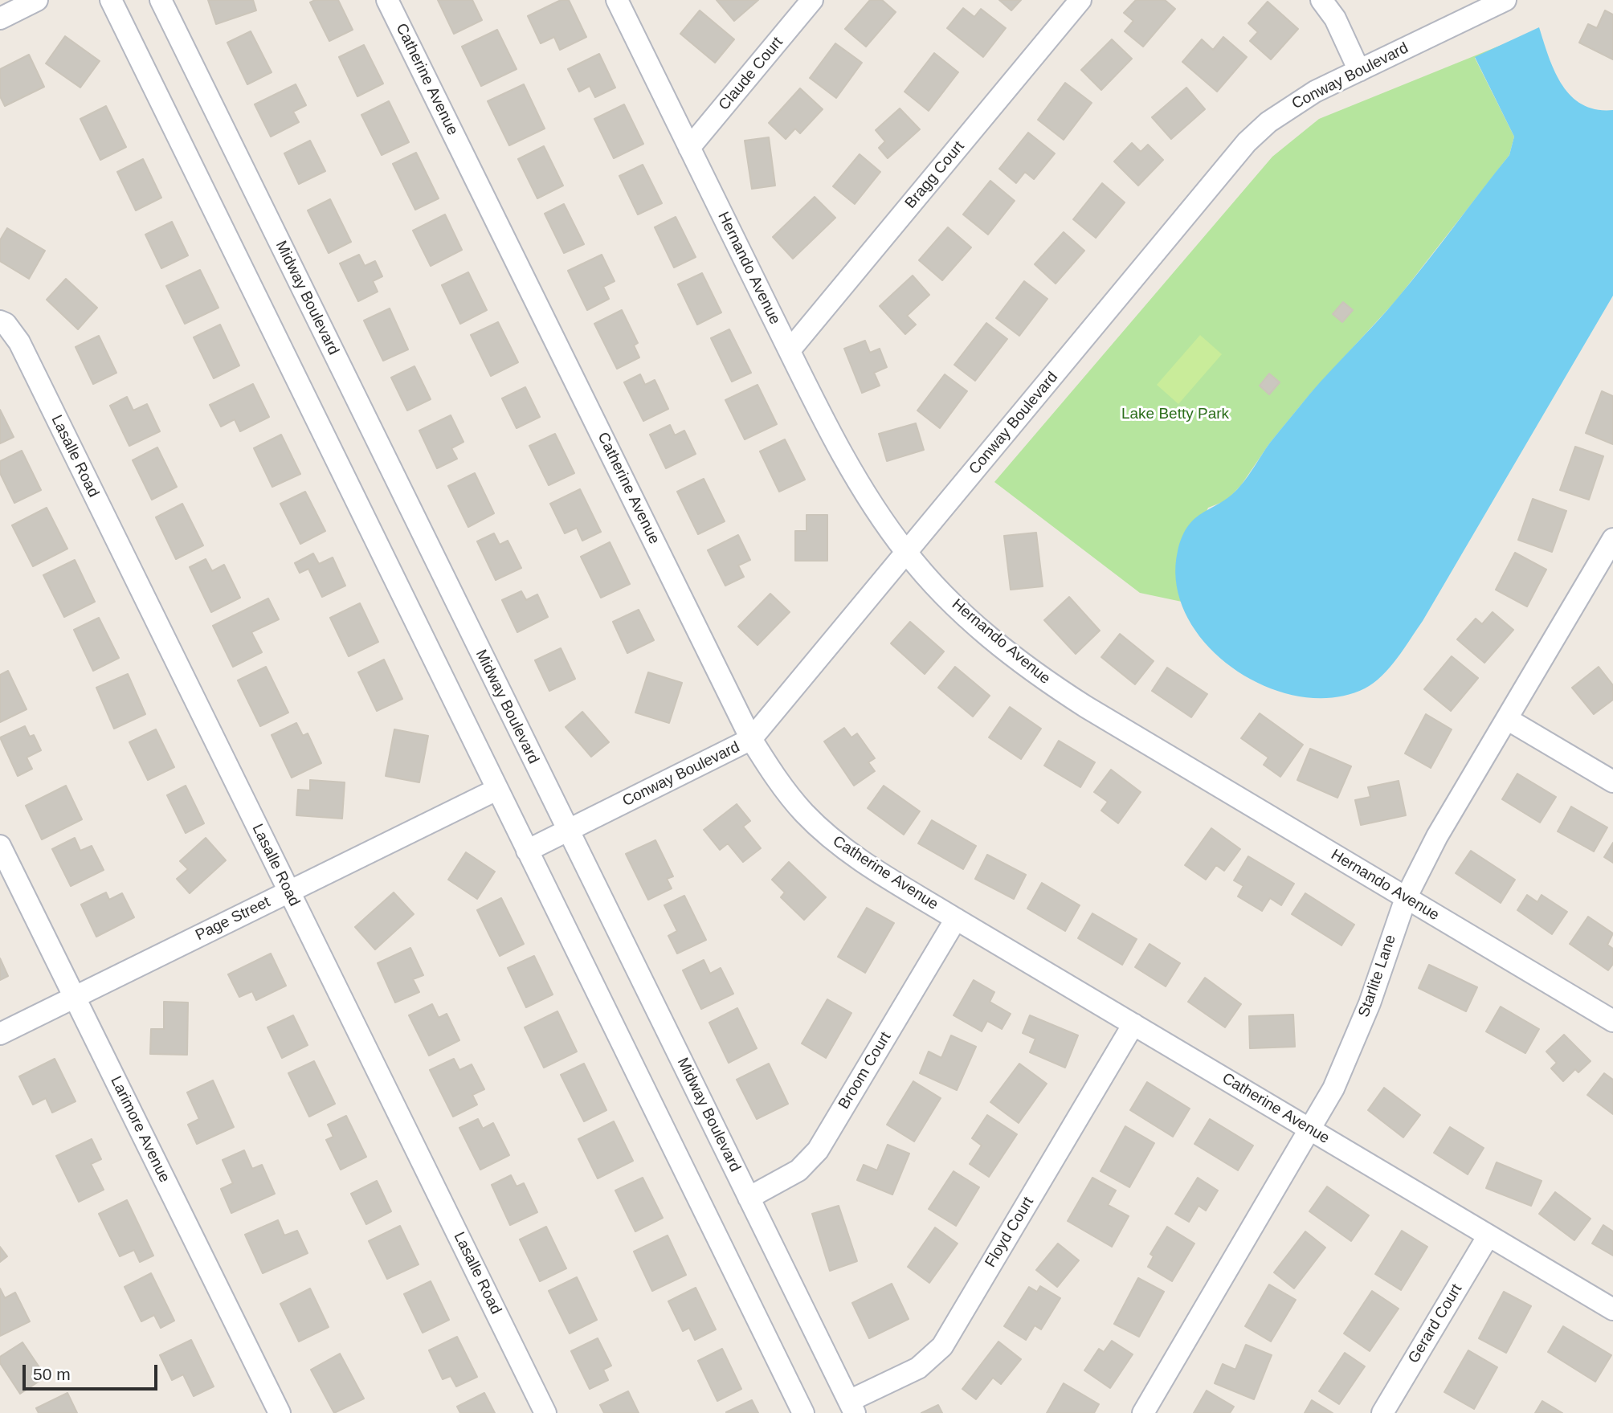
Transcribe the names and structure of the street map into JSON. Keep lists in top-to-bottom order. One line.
{"streets":{"street":["Claude Court","Conway Boulevard","Catherine Avenue","Bragg Court","Hernando Avenue","Midway Boulevard","Lasalle Road","Page Street","Starlite Lane","Broom Court","Larimore Avenue","Floyd Court","Gerard Court"]},"crossings":[["Claude Court","Hernando Avenue"],["Conway Boulevard","Catherine Avenue"],["Conway Boulevard","Hernando Avenue"],["Conway Boulevard","Midway Boulevard"],["Catherine Avenue","Starlite Lane"],["Catherine Avenue","Broom Court"],["Catherine Avenue","Floyd Court"],["Catherine Avenue","Gerard Court"],["Bragg Court","Hernando Avenue"],["Hernando Avenue","Starlite Lane"],["Midway Boulevard","Broom Court"],["Midway Boulevard","Floyd Court"],["Lasalle Road","Page Street"],["Page Street","Larimore Avenue"]],"parks":["Lake Betty Park"],"scale_bar":"50 m"}
